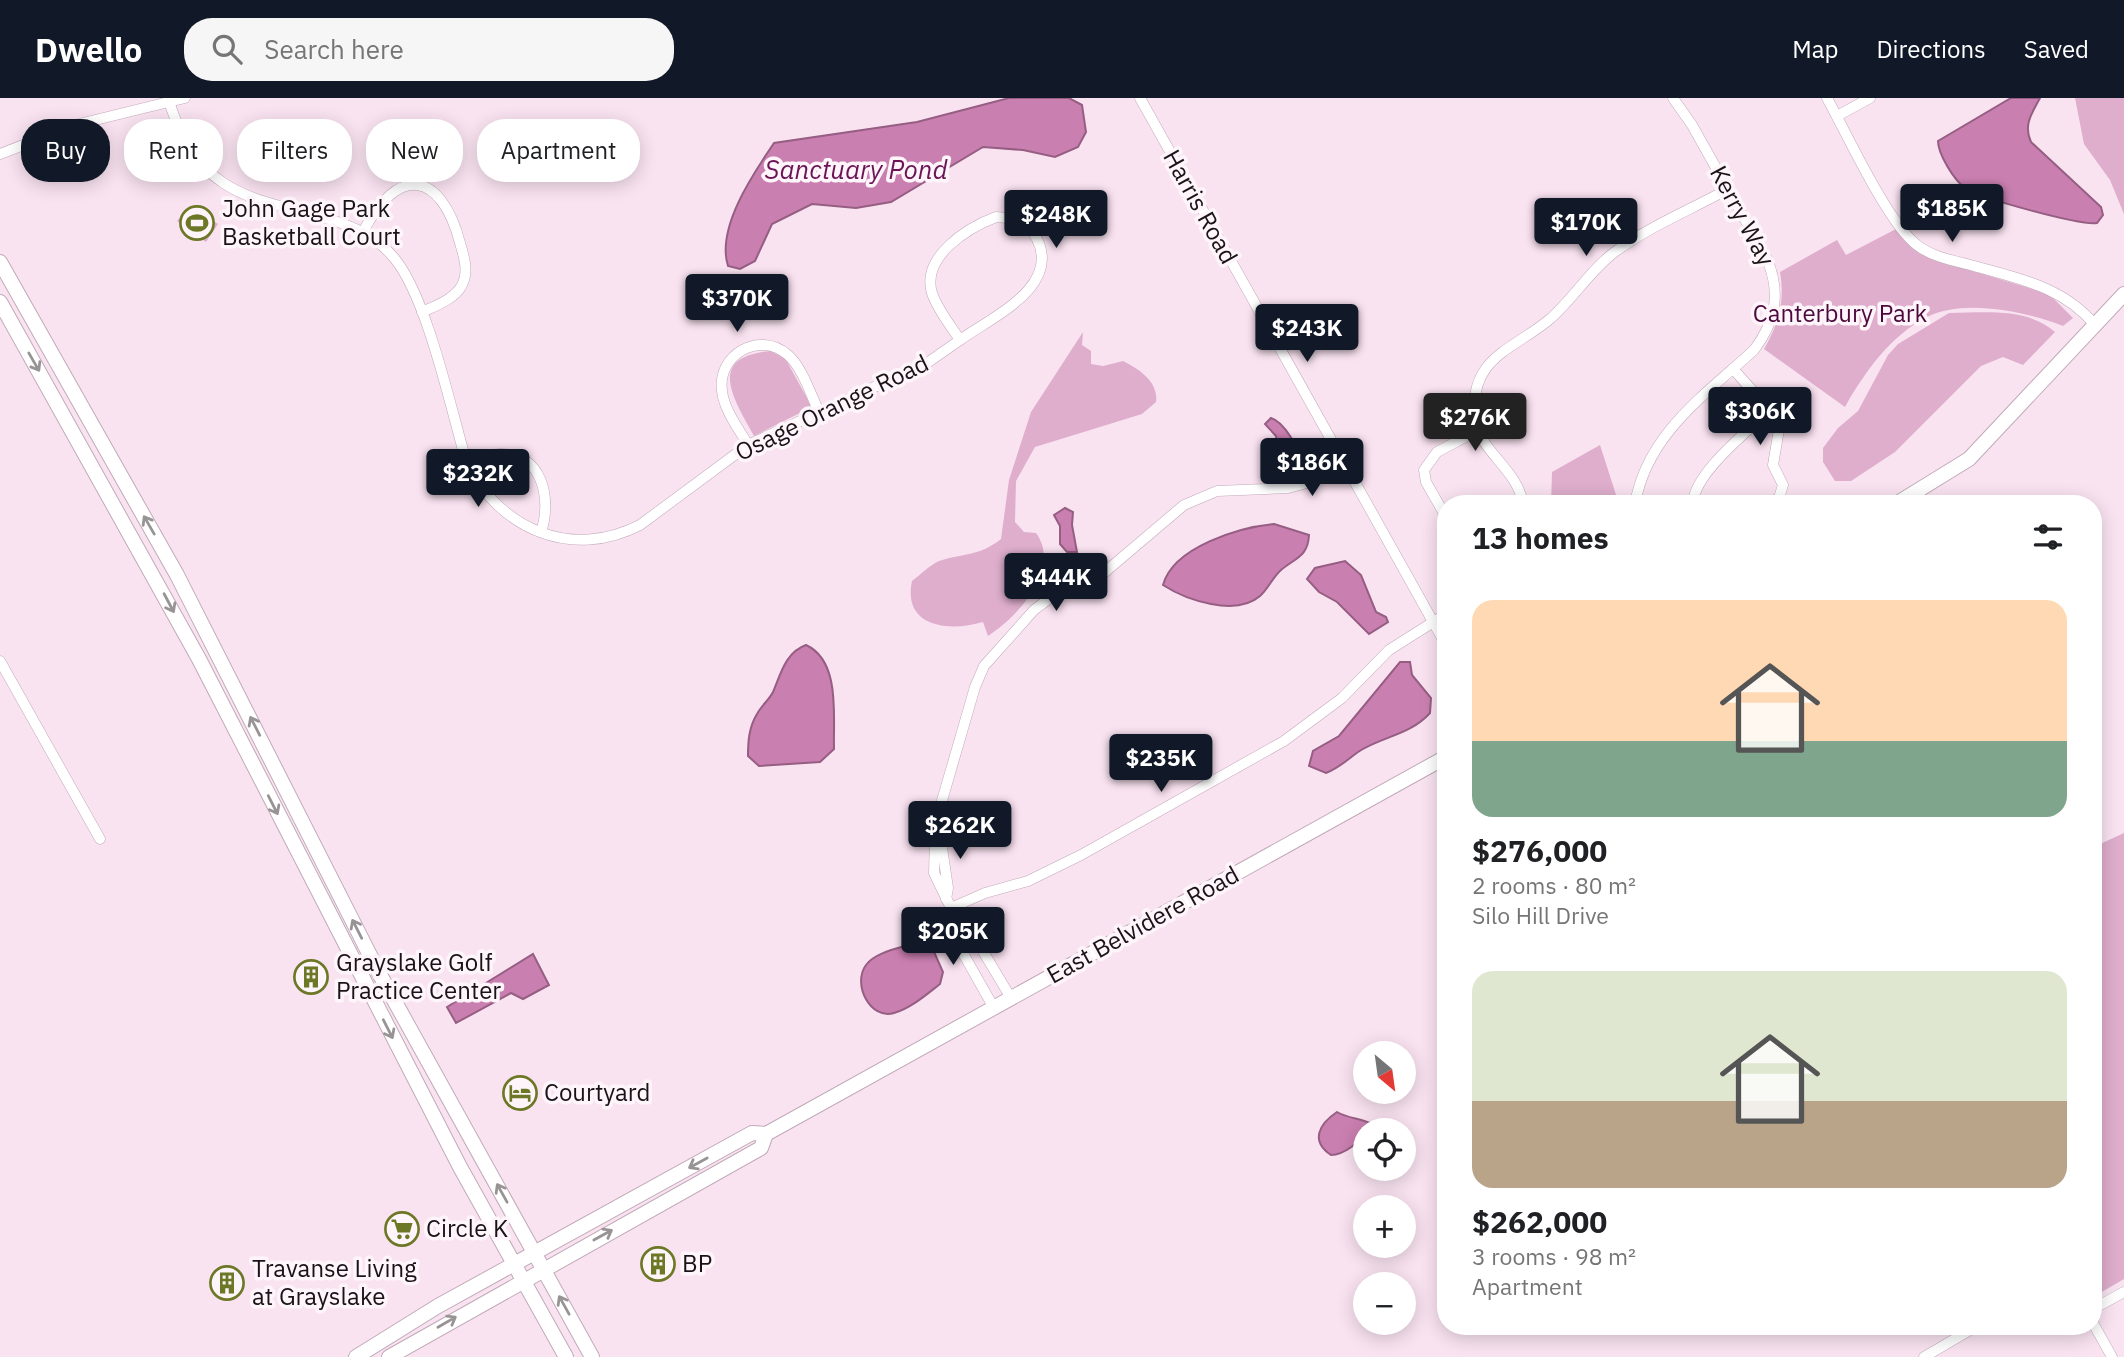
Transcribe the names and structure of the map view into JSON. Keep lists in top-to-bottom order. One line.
{"streets":{"main road":["East Belvidere Road"],"street":["Harris Road","Kerry Way","Osage Orange Road"]},"water":["Sanctuary Pond"],"parks":["Canterbury Park"],"places":{"sports":["John Gage Park Basketball Court"],"building":["Grayslake Golf Practice Center","BP","Travanse Living at Grayslake"],"hotel":["Courtyard"],"supermarket":["Circle K"]},"north":"bottom right","page":{"header":"Dwello","search":"Search here","nav":["Map","Directions","Saved"],"chip":["Buy","Rent","Filters","New","Apartment"],"price":["$185K","$248K","$170K","$370K","$243K","$306K","$276K","$186K","$232K","$444K","$235K","$262K","$205K"],"heading":"13 homes","list":[{"name":"$276,000","note":"2 rooms · 80 m² · Silo Hill Drive"},{"name":"$262,000","note":"3 rooms · 98 m² · Apartment"}],"map_buttons":["+","−"]}}
